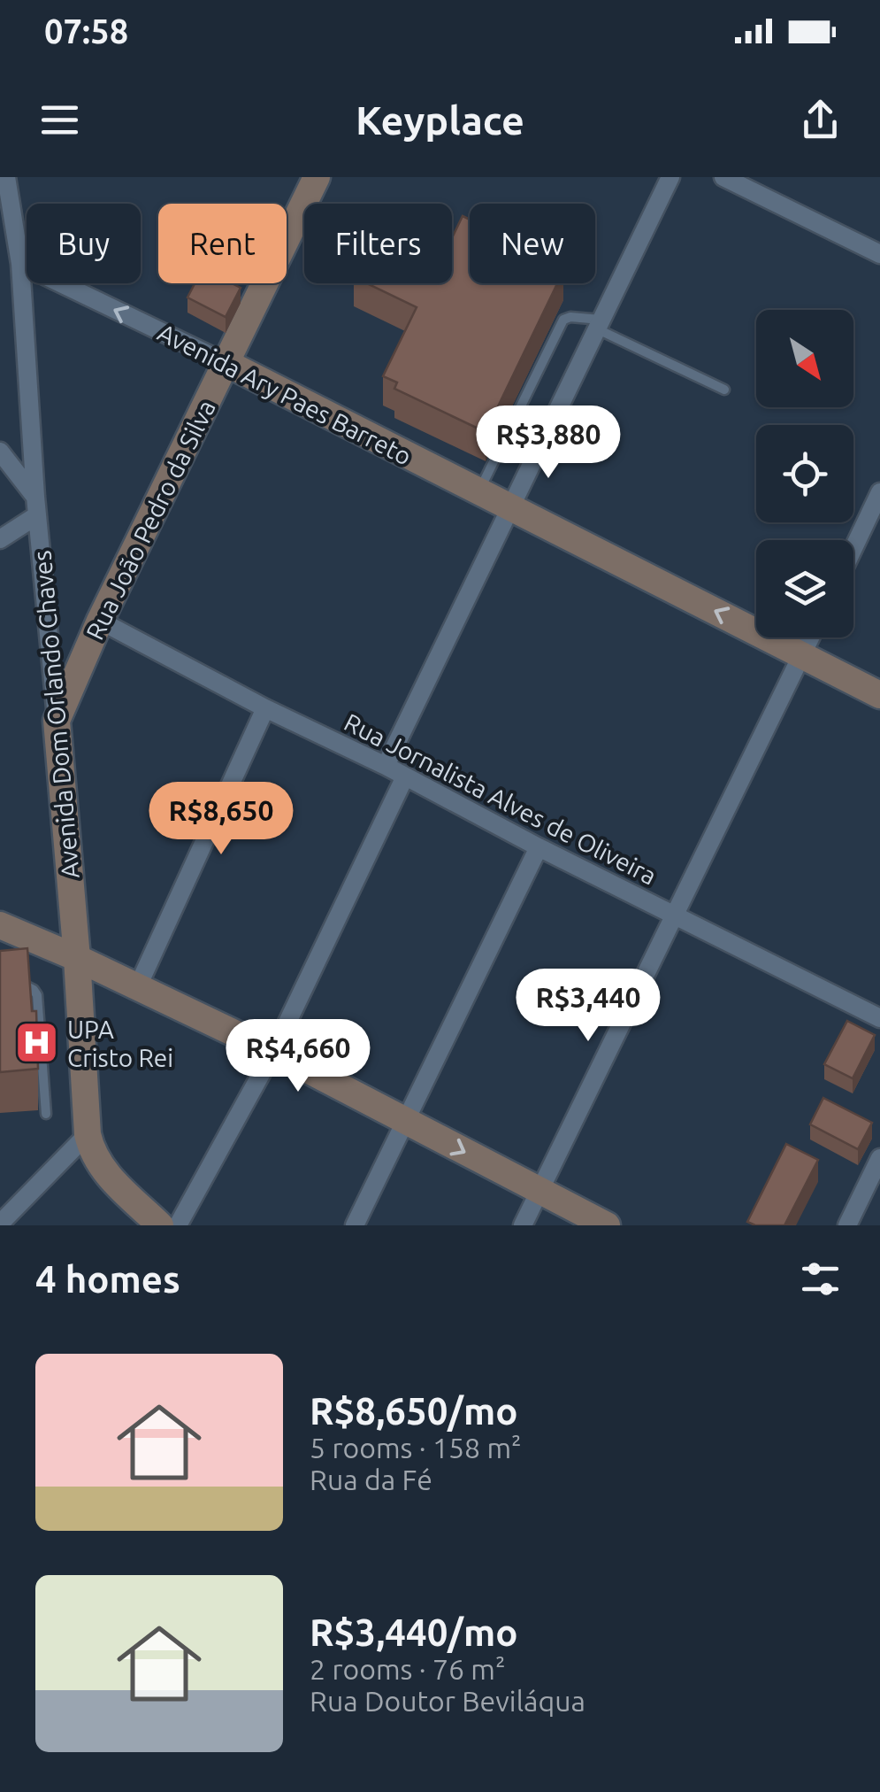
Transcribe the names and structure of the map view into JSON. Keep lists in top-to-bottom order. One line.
{"streets":{"street":["Avenida Ary Paes Barreto","Rua João Pedro da Silva","Avenida Dom Orlando Chaves","Rua Jornalista Alves de Oliveira"]},"crossings":[["Avenida Ary Paes Barreto","Rua João Pedro da Silva"],["Avenida Ary Paes Barreto","Avenida Dom Orlando Chaves"],["Rua João Pedro da Silva","Avenida Dom Orlando Chaves"],["Rua João Pedro da Silva","Rua Jornalista Alves de Oliveira"]],"one_way":["Avenida Ary Paes Barreto"],"places":{"hospital":["UPA Cristo Rei"]},"north":"bottom right","page":{"status":"07:58","header":"Keyplace","chip":["Buy","Rent","Filters","New"],"price":["R$3,880","R$8,650","R$3,440","R$4,660"],"heading":"4 homes","list":[{"name":"R$8,650/mo","note":"5 rooms · 158 m² · Rua da Fé"},{"name":"R$3,440/mo","note":"2 rooms · 76 m² · Rua Doutor Beviláqua"}]}}
